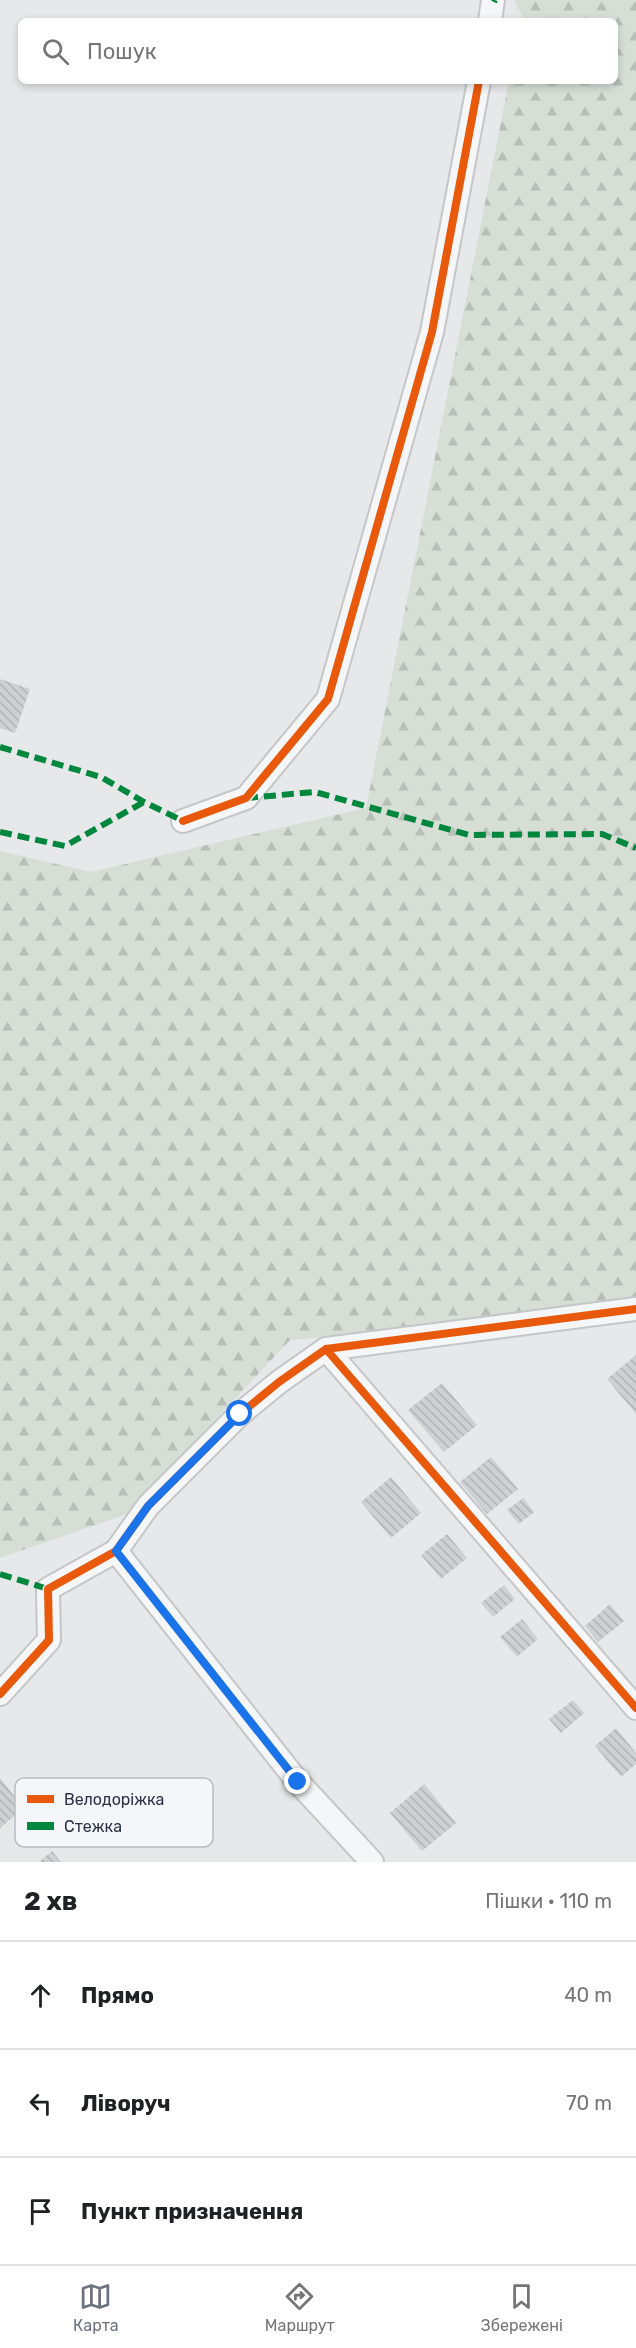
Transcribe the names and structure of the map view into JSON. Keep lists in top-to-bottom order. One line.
{"legend":["Велодоріжка","Стежка"],"page":{"search":"Пошук","heading":["2 хв","Пішки · 110 m"],"list":[["Прямо","40 m"],["Ліворуч","70 m"],"Пункт призначення"],"nav":["Карта","Маршрут","Збережені"]}}
